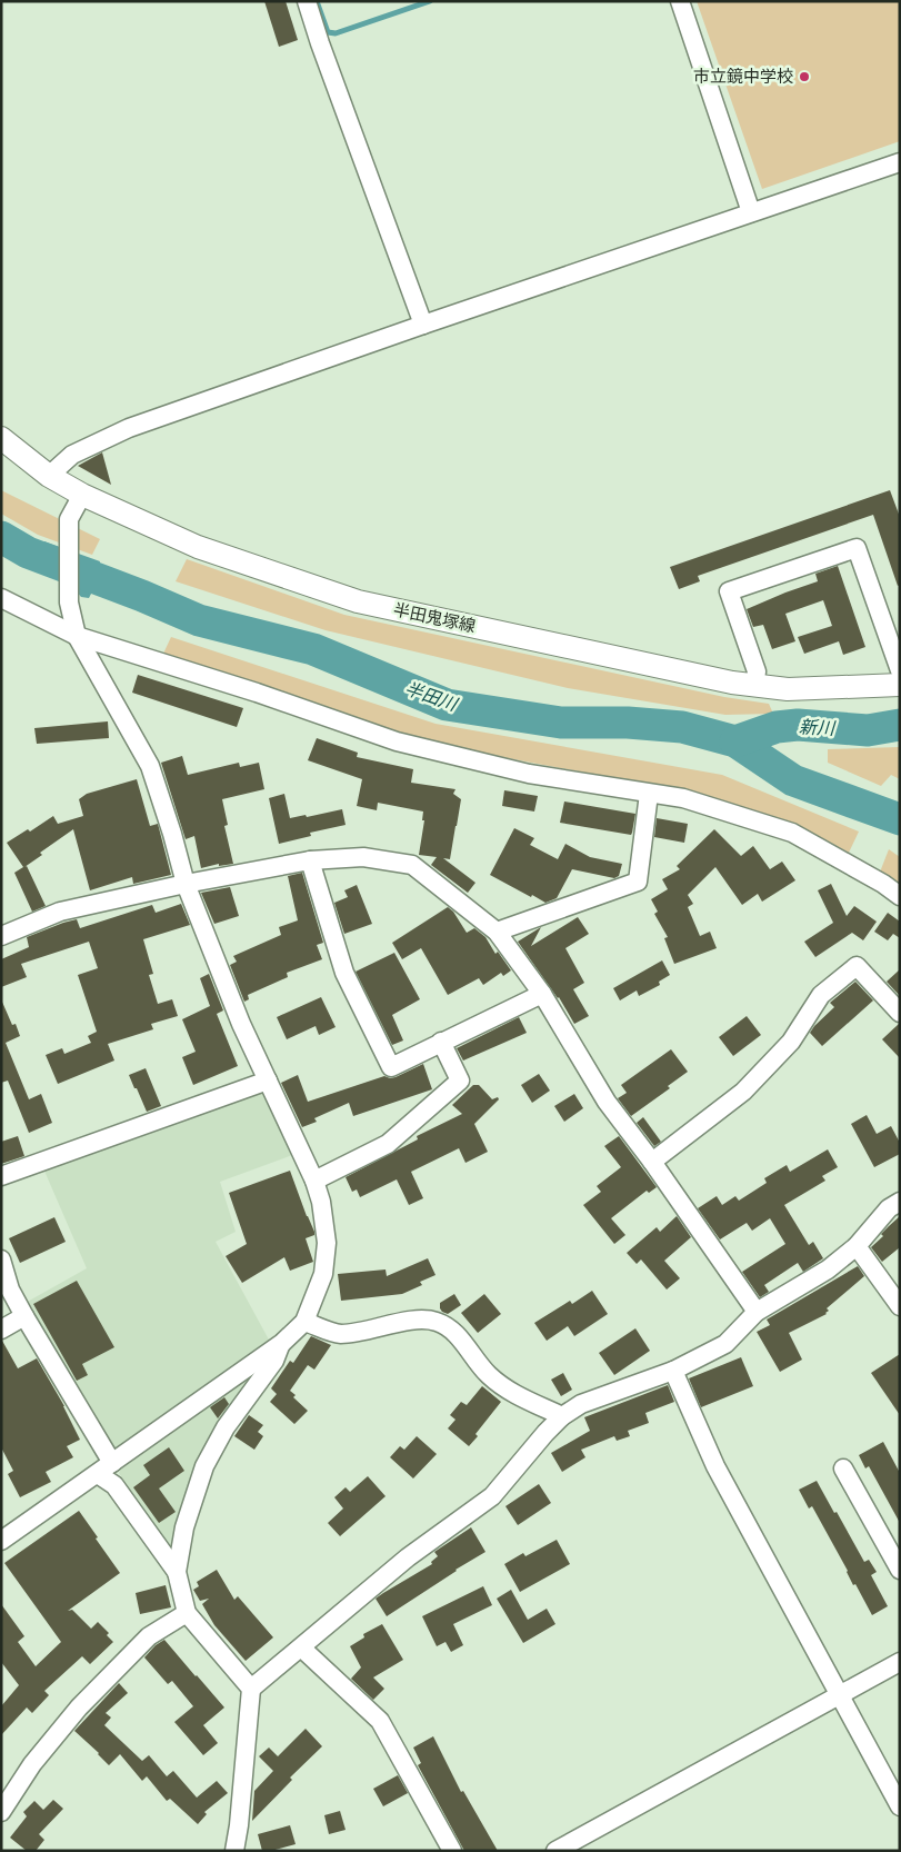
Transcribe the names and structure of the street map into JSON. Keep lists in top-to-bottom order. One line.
{"streets":{"main road":["半田鬼塚線"]},"water":["半田川","新川"],"places":["市立鏡中学校"]}
